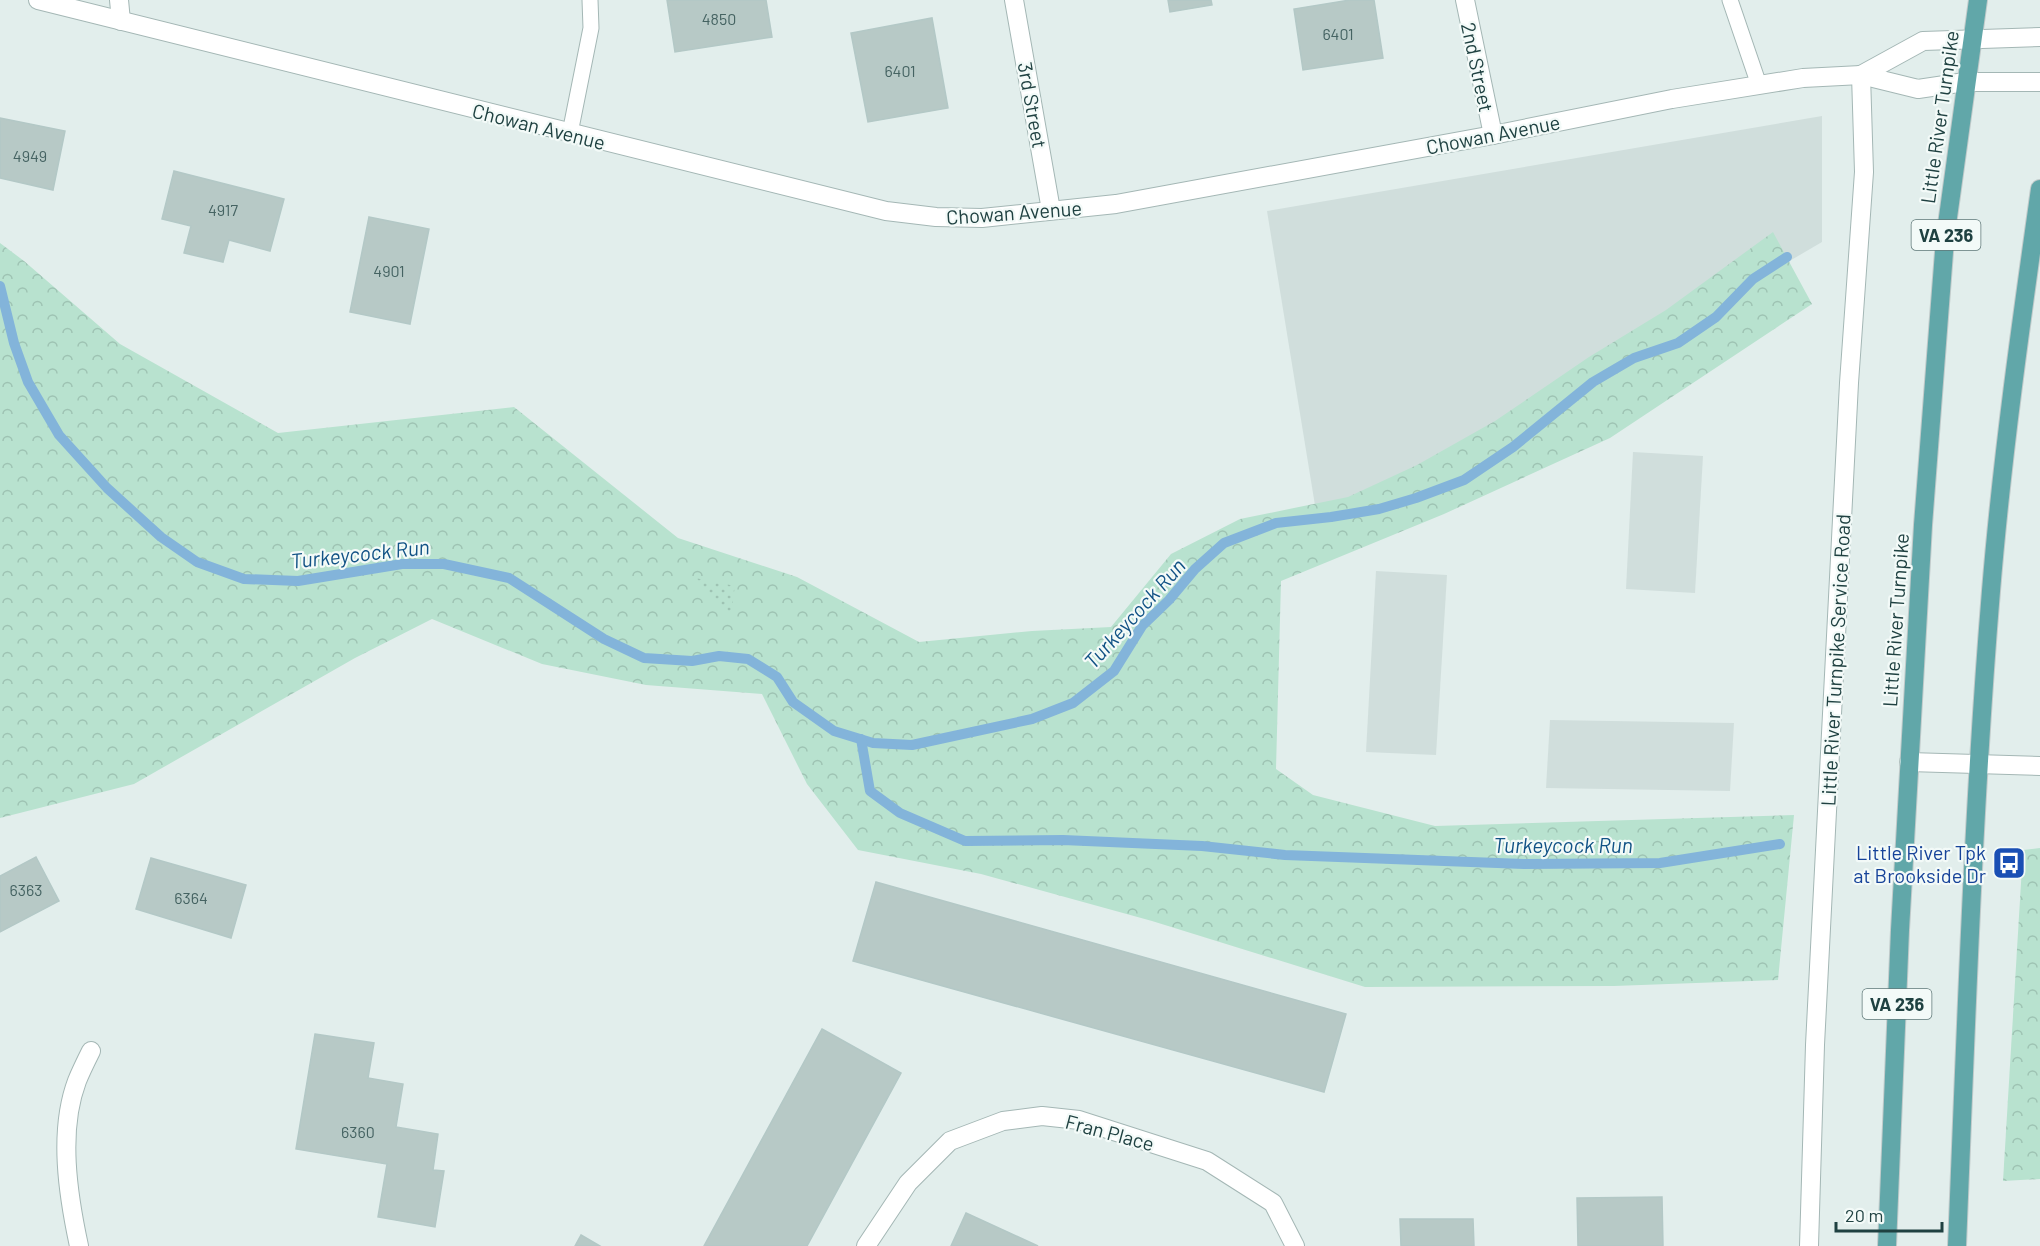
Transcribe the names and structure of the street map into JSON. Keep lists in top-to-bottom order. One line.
{"streets":{"main road":["Little River Turnpike","VA 236"],"street":["2nd Street","3rd Street","Chowan Avenue","Little River Turnpike Service Road","Fran Place"]},"crossings":[["2nd Street","Chowan Avenue"],["3rd Street","Chowan Avenue"],["Little River Turnpike","Chowan Avenue"],["Chowan Avenue","Little River Turnpike Service Road"]],"water":["Turkeycock Run"],"places":{"bus stop":["Little River Tpk at Brookside Dr"]},"house_numbers":["4850","6401","6401","4949","4917","4901","6363","6364","6360"],"scale_bar":"20 m"}
